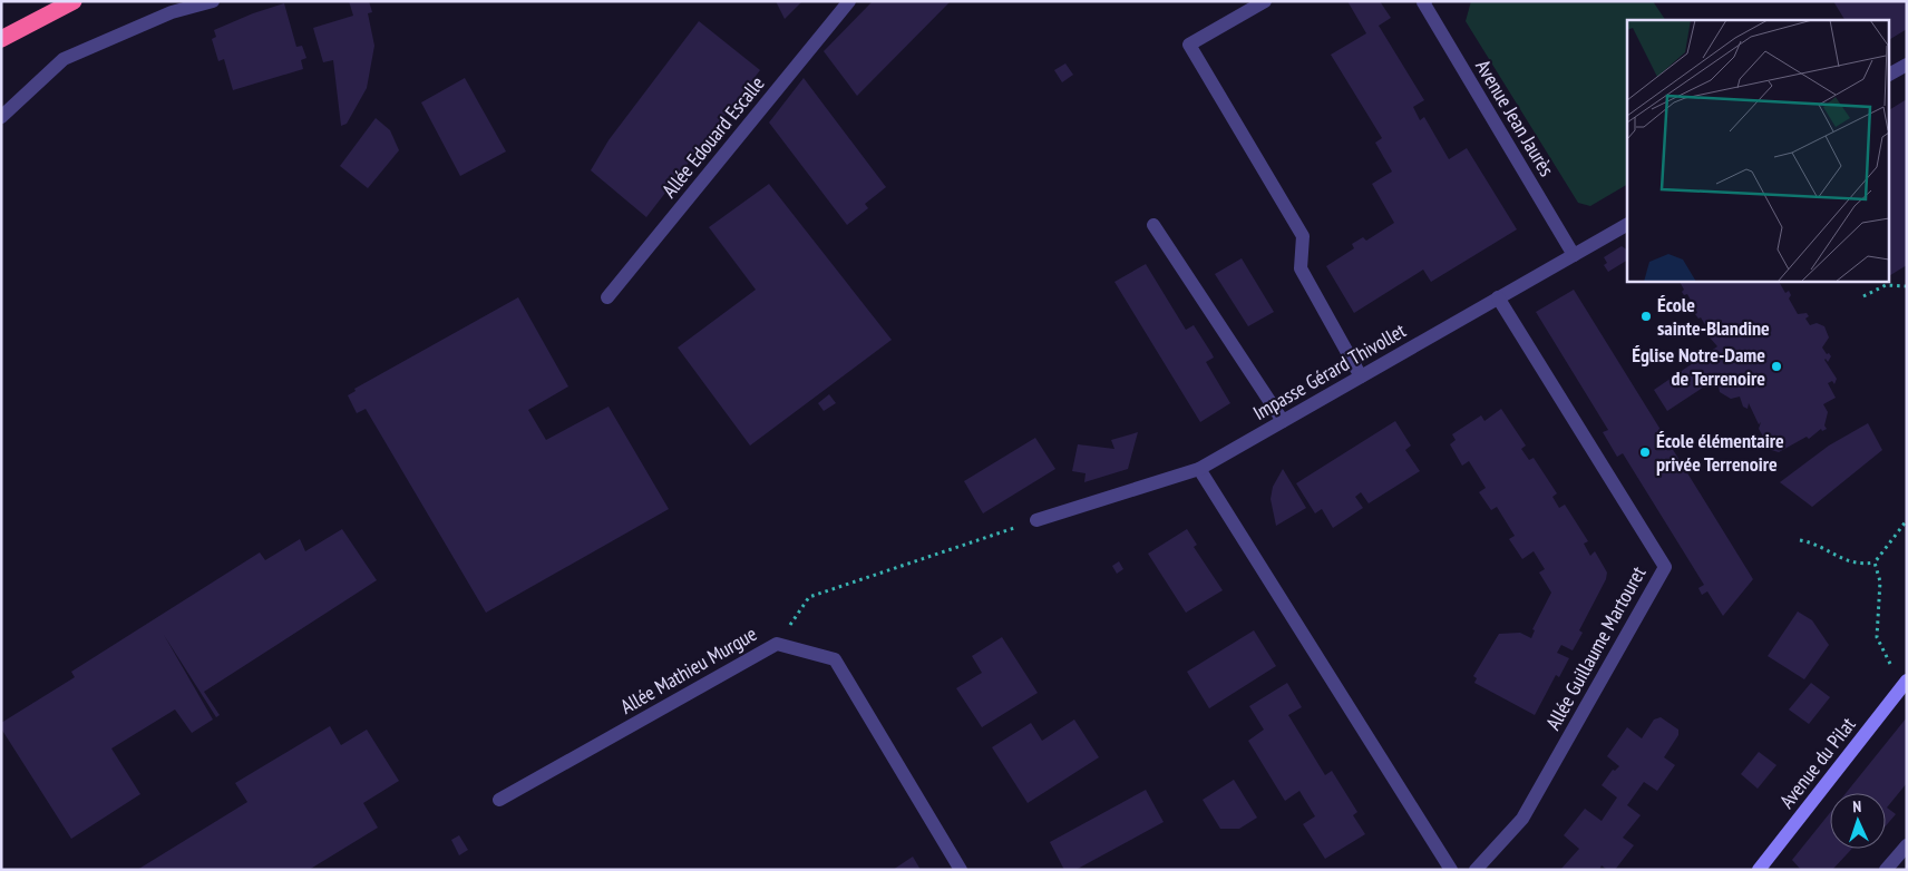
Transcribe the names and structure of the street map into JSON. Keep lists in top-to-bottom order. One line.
{"streets":{"main road":["Avenue du Pilat"],"street":["Avenue Jean Jaurès","Allée Edouard Escalle","Impasse Gérard Thivollet","Allée Guillaume Martouret","Allée Mathieu Murgue"]},"crossings":[["Avenue Jean Jaurès","Impasse Gérard Thivollet"],["Impasse Gérard Thivollet","Allée Guillaume Martouret"]],"places":["École sainte-Blandine","Église Notre-Dame de Terrenoire","École élémentaire privée Terrenoire"],"north":"top"}
